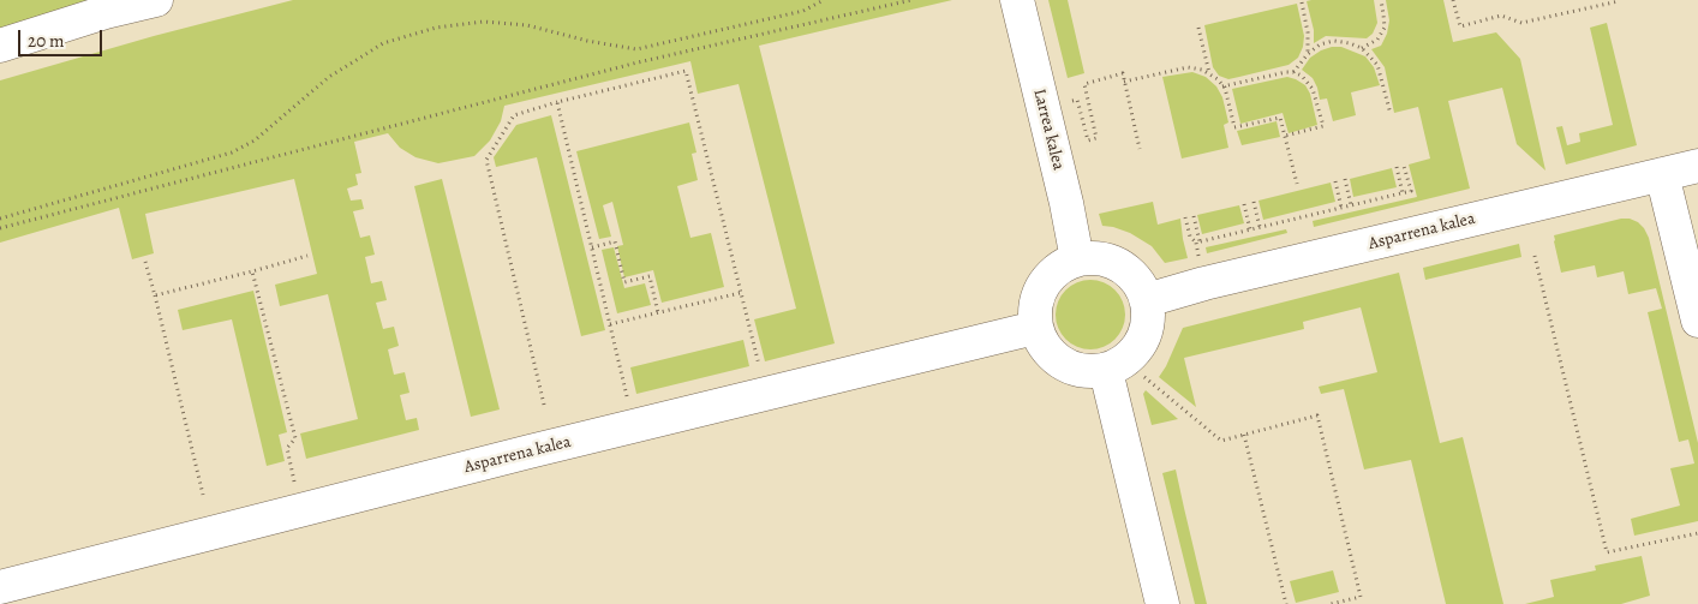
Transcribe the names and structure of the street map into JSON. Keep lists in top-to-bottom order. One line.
{"streets":{"street":["Larrea kalea","Asparrena kalea"]},"crossings":[["Larrea kalea","Asparrena kalea"]],"scale_bar":"20 m"}
